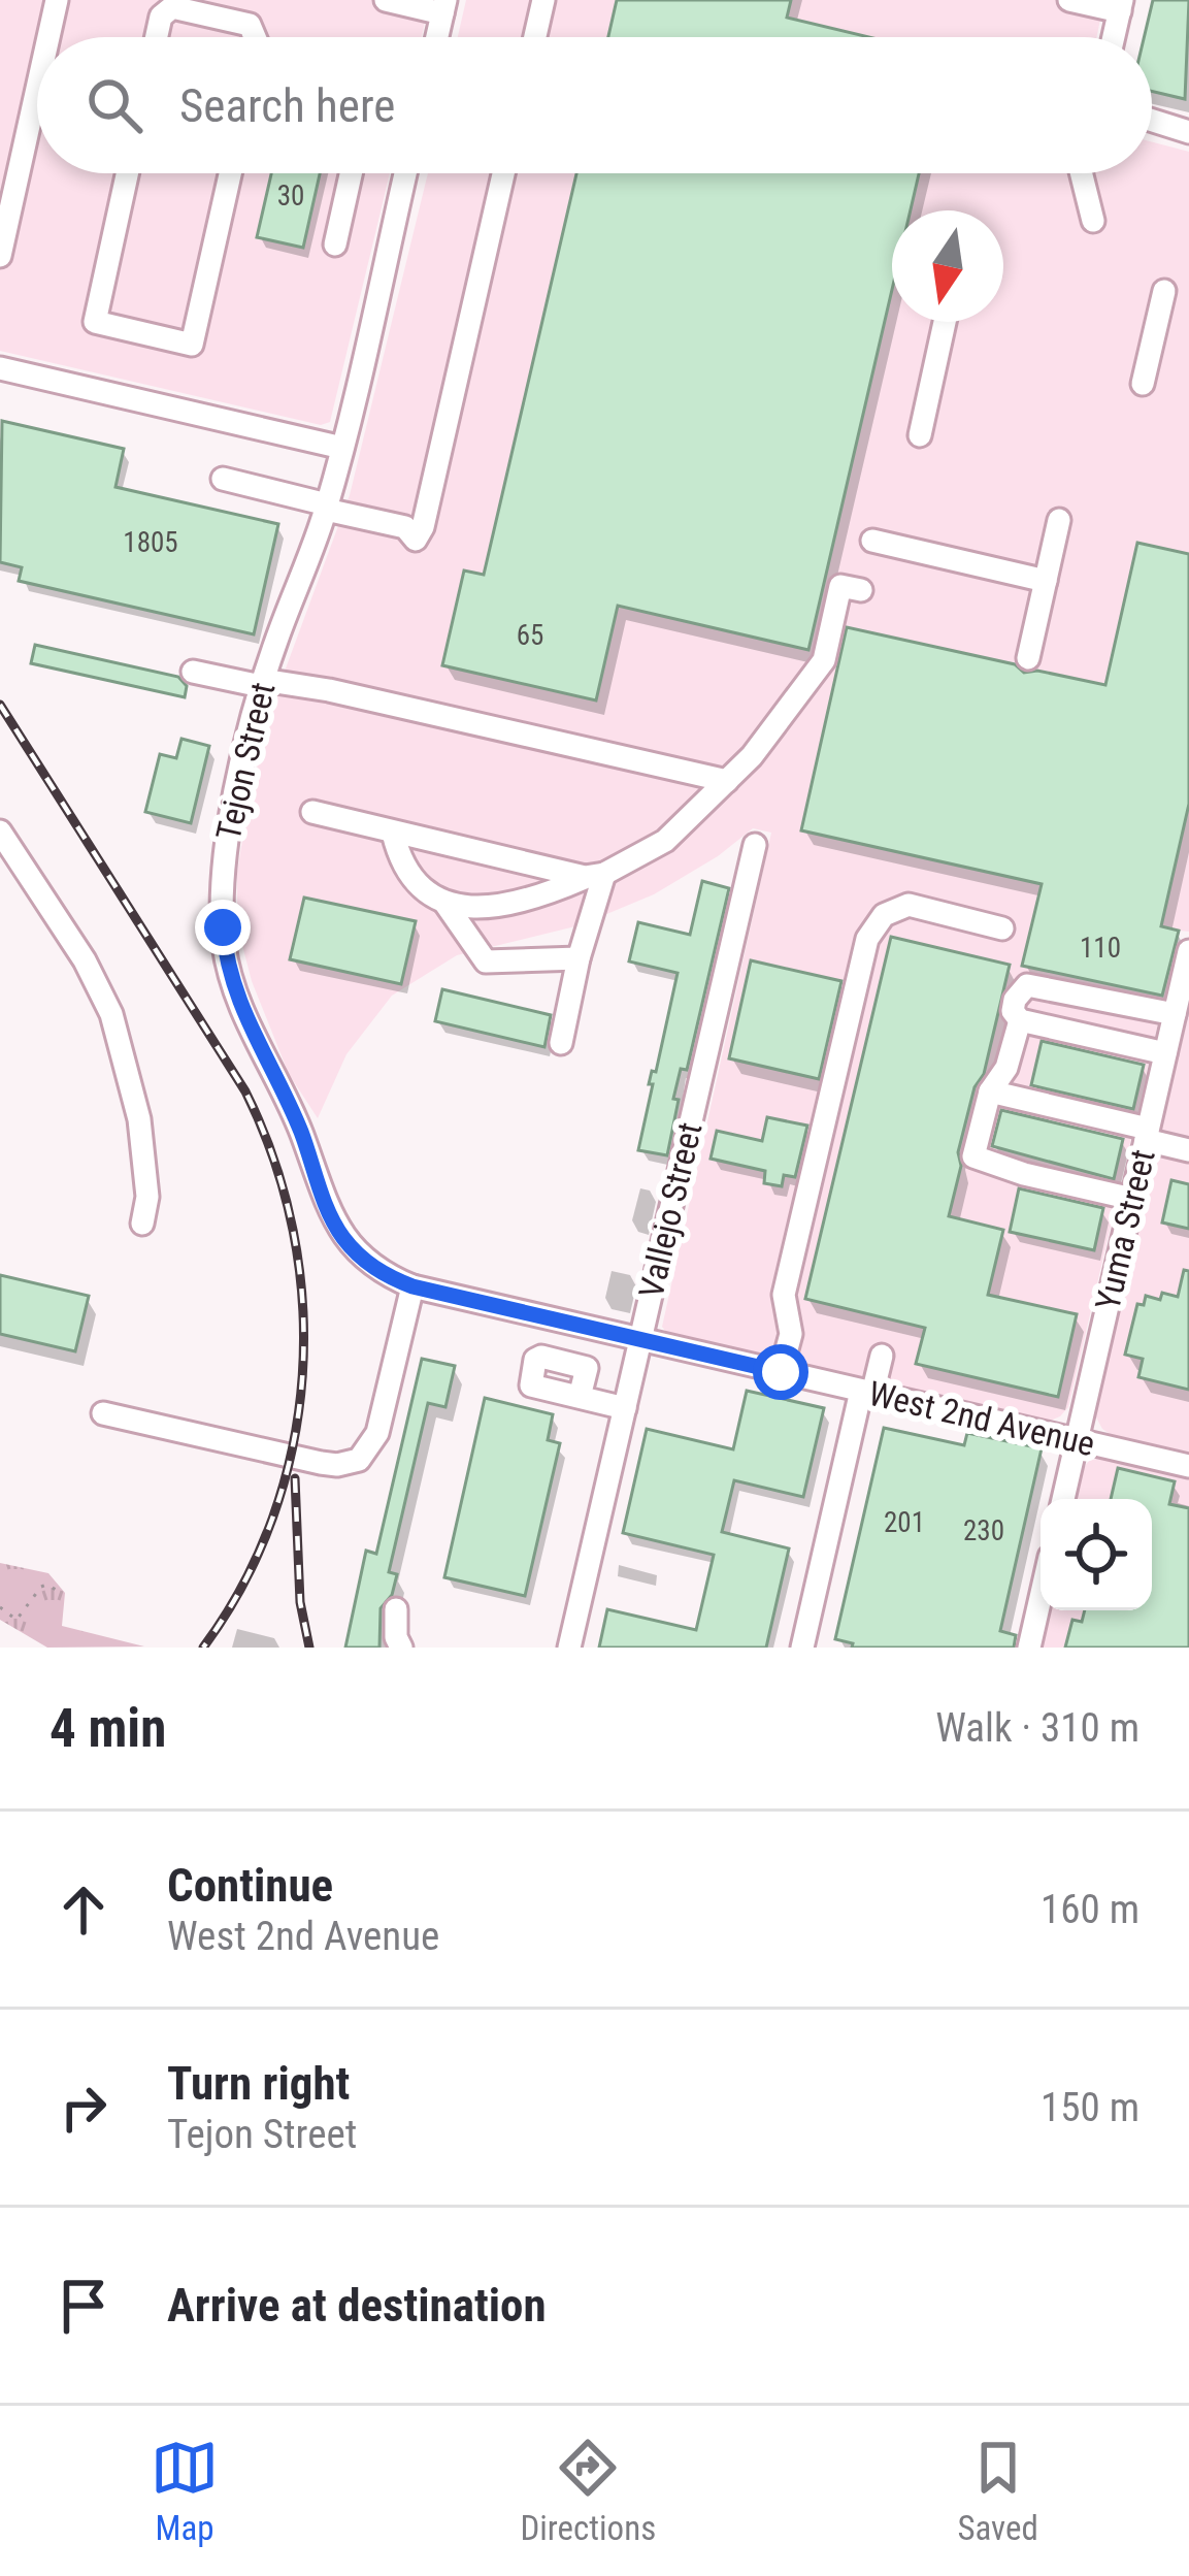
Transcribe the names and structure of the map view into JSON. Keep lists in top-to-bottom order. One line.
{"streets":{"street":["Tejon Street","Vallejo Street","Yuma Street","West 2nd Avenue"]},"crossings":[["Tejon Street","West 2nd Avenue"],["Vallejo Street","West 2nd Avenue"],["Yuma Street","West 2nd Avenue"]],"house_numbers":["30","1805","65","110","201","230"],"north":"bottom","page":{"search":"Search here","heading":["4 min","Walk · 310 m"],"list":[["Continue","West 2nd Avenue","160 m"],["Turn right","Tejon Street","150 m"],"Arrive at destination"],"nav":["Map","Directions","Saved"]}}
